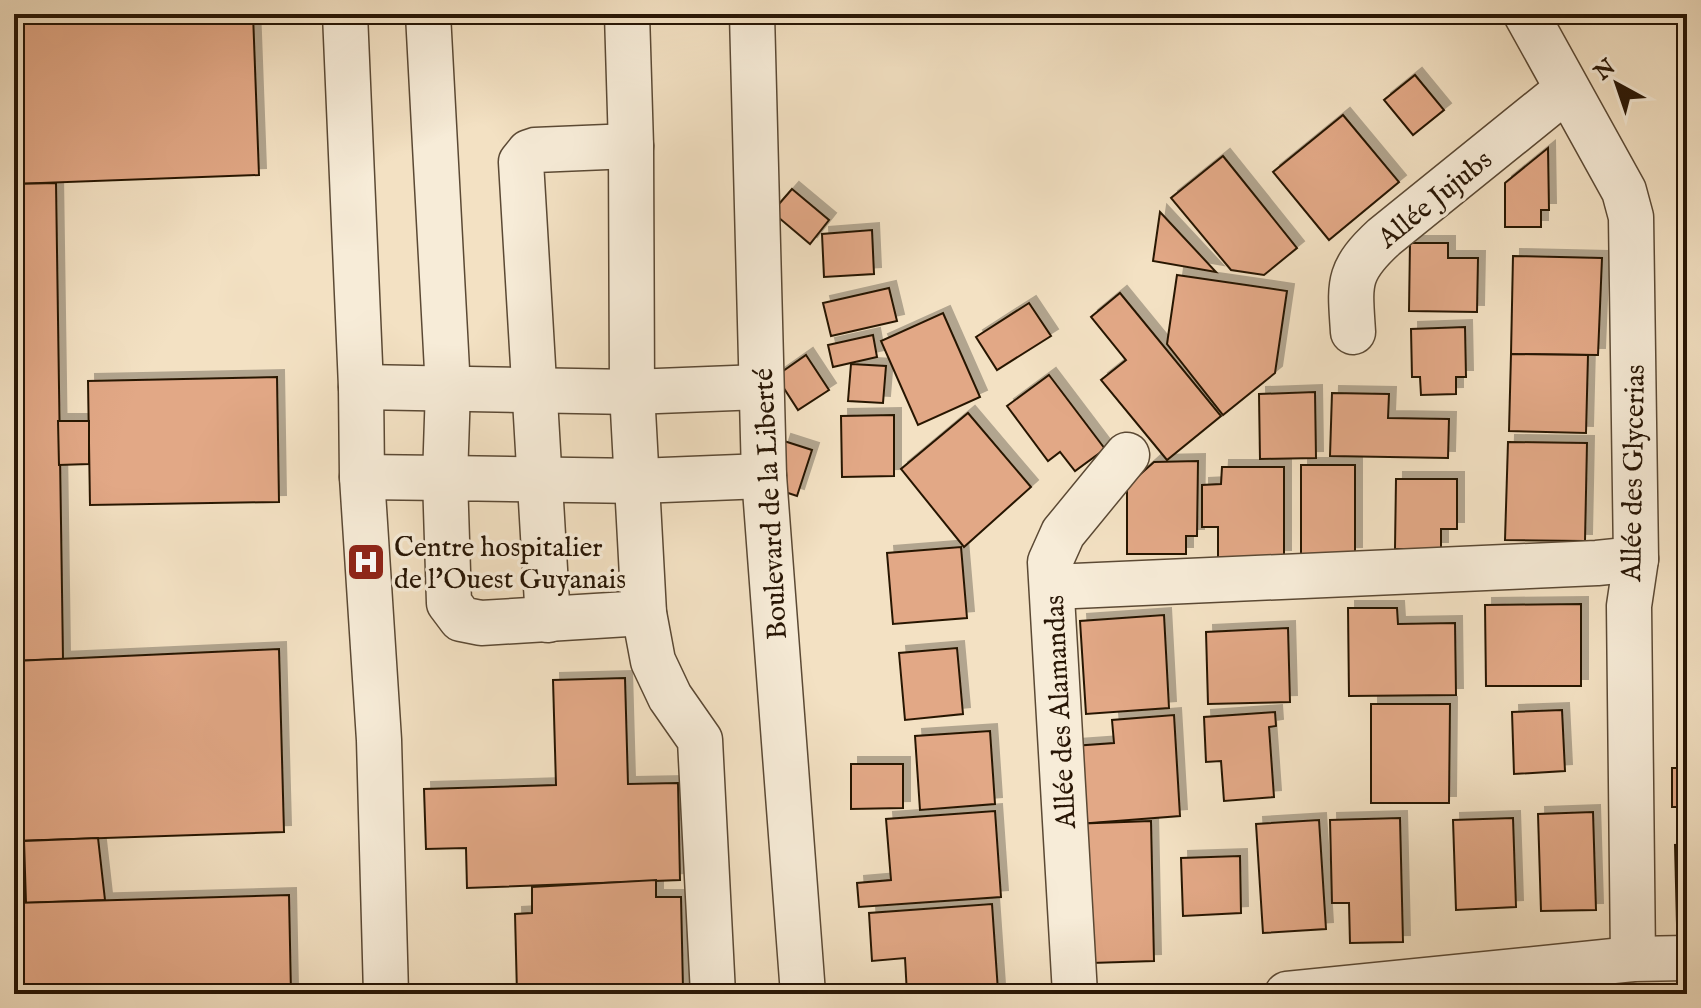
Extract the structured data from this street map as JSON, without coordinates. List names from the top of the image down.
{
  "streets": {
    "street": [
      "Allée Jujubs",
      "Allée des Glycerias",
      "Boulevard de la Liberté",
      "Allée des Alamandas"
    ]
  },
  "crossings": [
    ["Allée Jujubs", "Allée des Glycerias"]
  ],
  "places": {
    "hospital": ["Centre hospitalier de l'Ouest Guyanais"]
  },
  "north": "top left"
}
